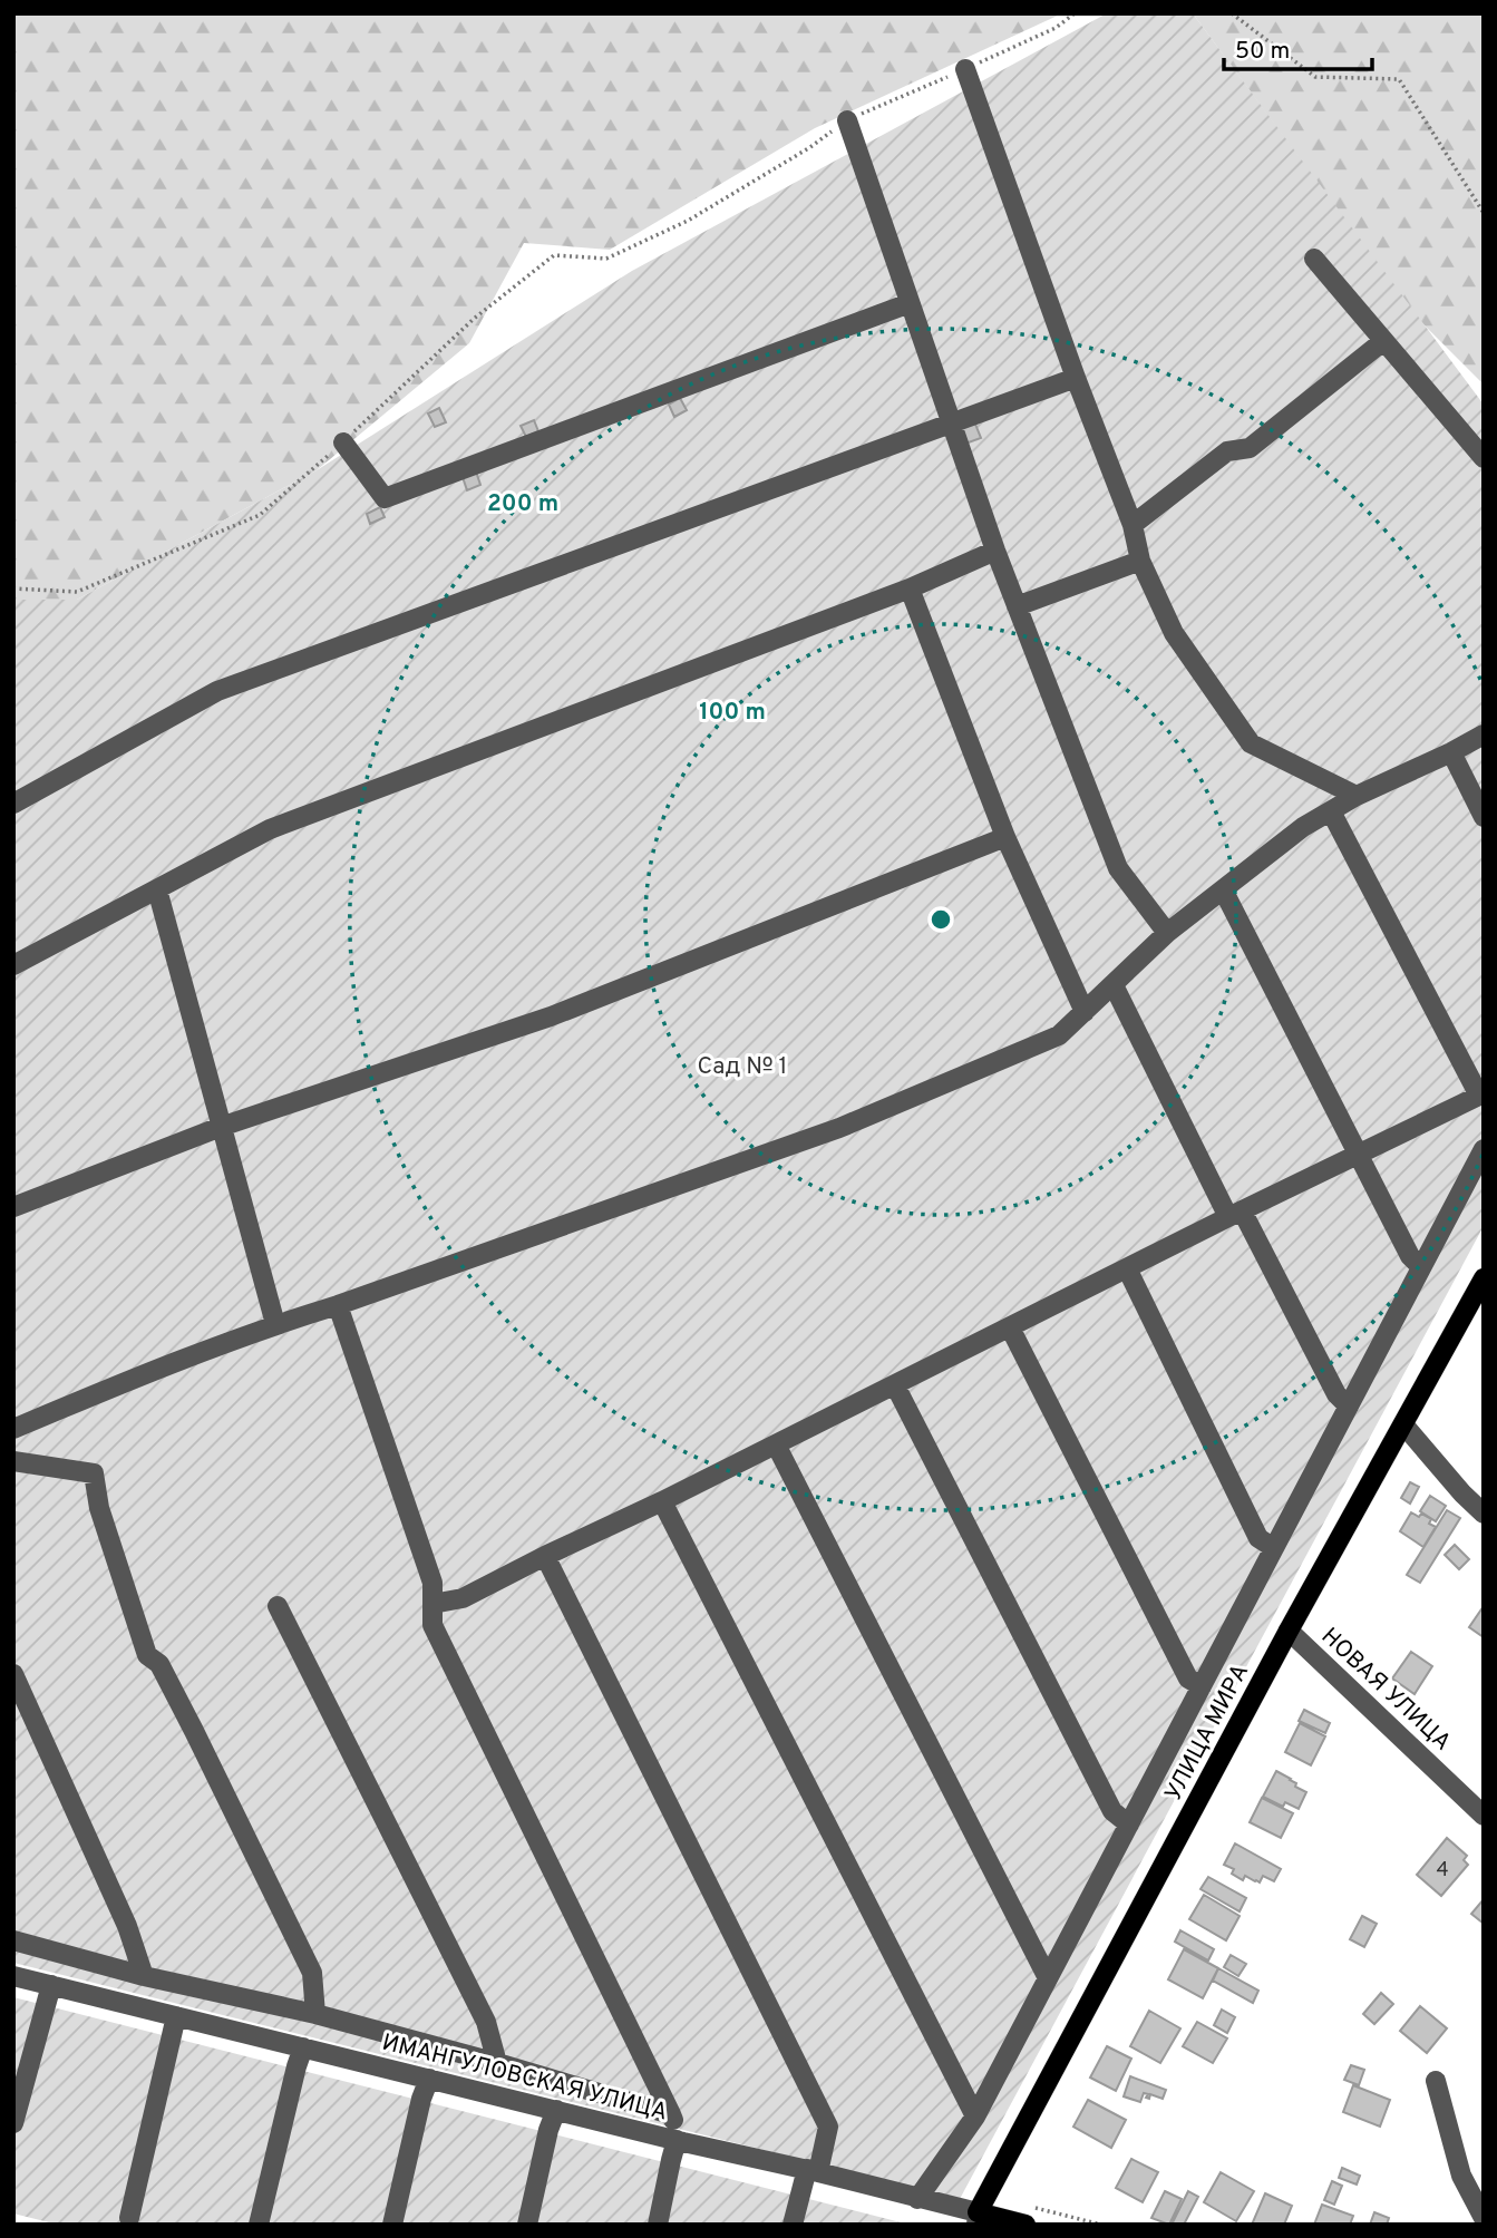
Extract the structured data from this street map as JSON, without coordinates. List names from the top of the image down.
{
  "streets": {
    "main road": ["УЛИЦА МИРА", "ИМАНГУЛОВСКАЯ УЛИЦА"],
    "street": ["НОВАЯ УЛИЦА"]
  },
  "crossings": [
    ["НОВАЯ УЛИЦА", "УЛИЦА МИРА"],
    ["УЛИЦА МИРА", "ИМАНГУЛОВСКАЯ УЛИЦА"]
  ],
  "parks": ["Сад № 1"],
  "house_numbers": ["4"],
  "scale_bar": "50 m",
  "rings": ["200 m", "100 m"]
}
